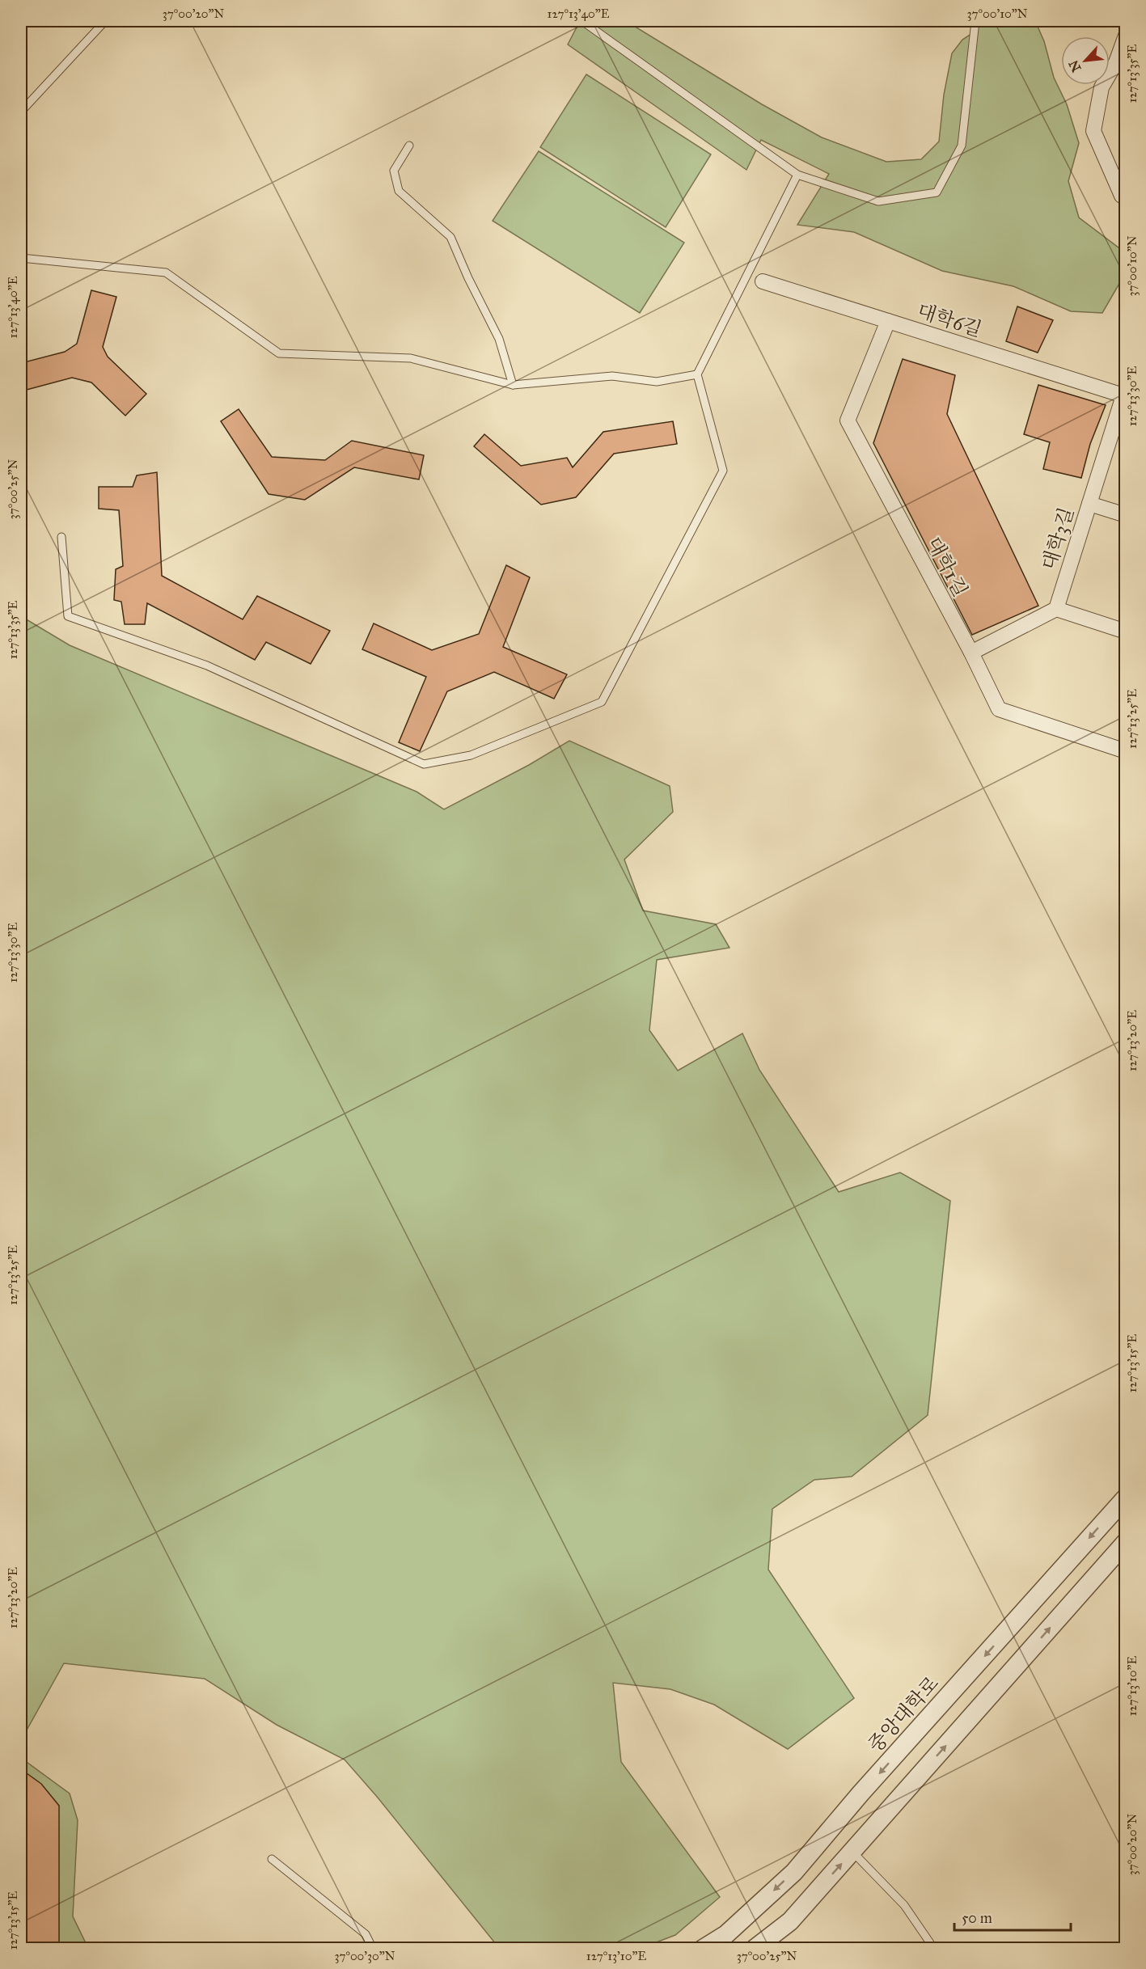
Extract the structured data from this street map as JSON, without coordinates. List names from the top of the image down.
{
  "streets": {
    "street": [
      "대학6길",
      "대학3길",
      "대학1길",
      "중앙대학로"
    ]
  },
  "crossings": [
    ["대학6길", "대학3길"],
    ["대학6길", "대학1길"]
  ],
  "scale_bar": "50 m",
  "north": "bottom left",
  "coordinates": [
    "37°00'20\"N",
    "127°13'40\"E",
    "37°00'10\"N",
    "127°13'35\"E",
    "127°13'30\"E",
    "37°00'25\"N",
    "127°13'25\"E",
    "127°13'20\"E",
    "127°13'15\"E",
    "127°13'10\"E",
    "37°00'30\"N"
  ]
}
